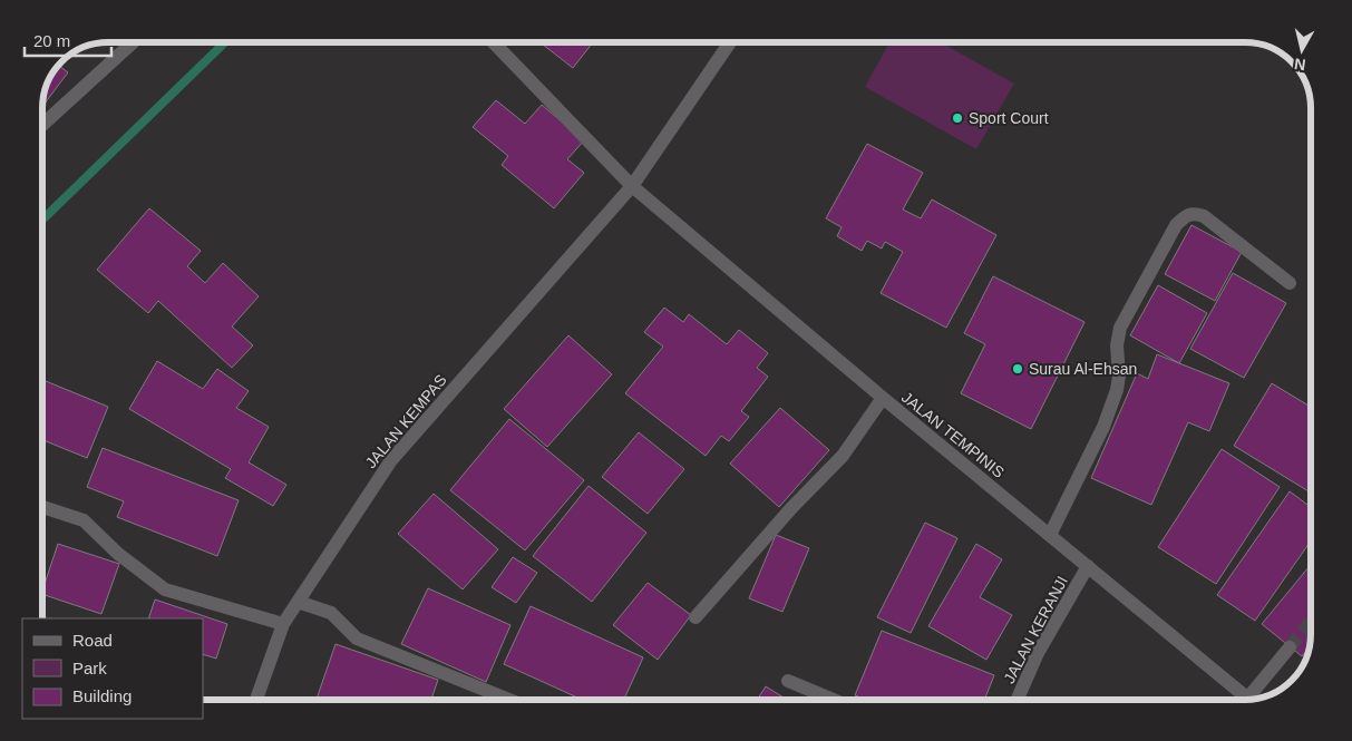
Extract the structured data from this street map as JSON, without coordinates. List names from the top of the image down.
{
  "streets": {
    "street": ["JALAN KEMPAS", "JALAN TEMPINIS", "JALAN KERANJI"]
  },
  "crossings": [
    ["JALAN KEMPAS", "JALAN TEMPINIS"],
    ["JALAN TEMPINIS", "JALAN KERANJI"]
  ],
  "places": ["Sport Court", "Surau Al-Ehsan"],
  "legend": ["Road", "Park", "Building"],
  "scale_bar": "20 m",
  "north": "bottom"
}
